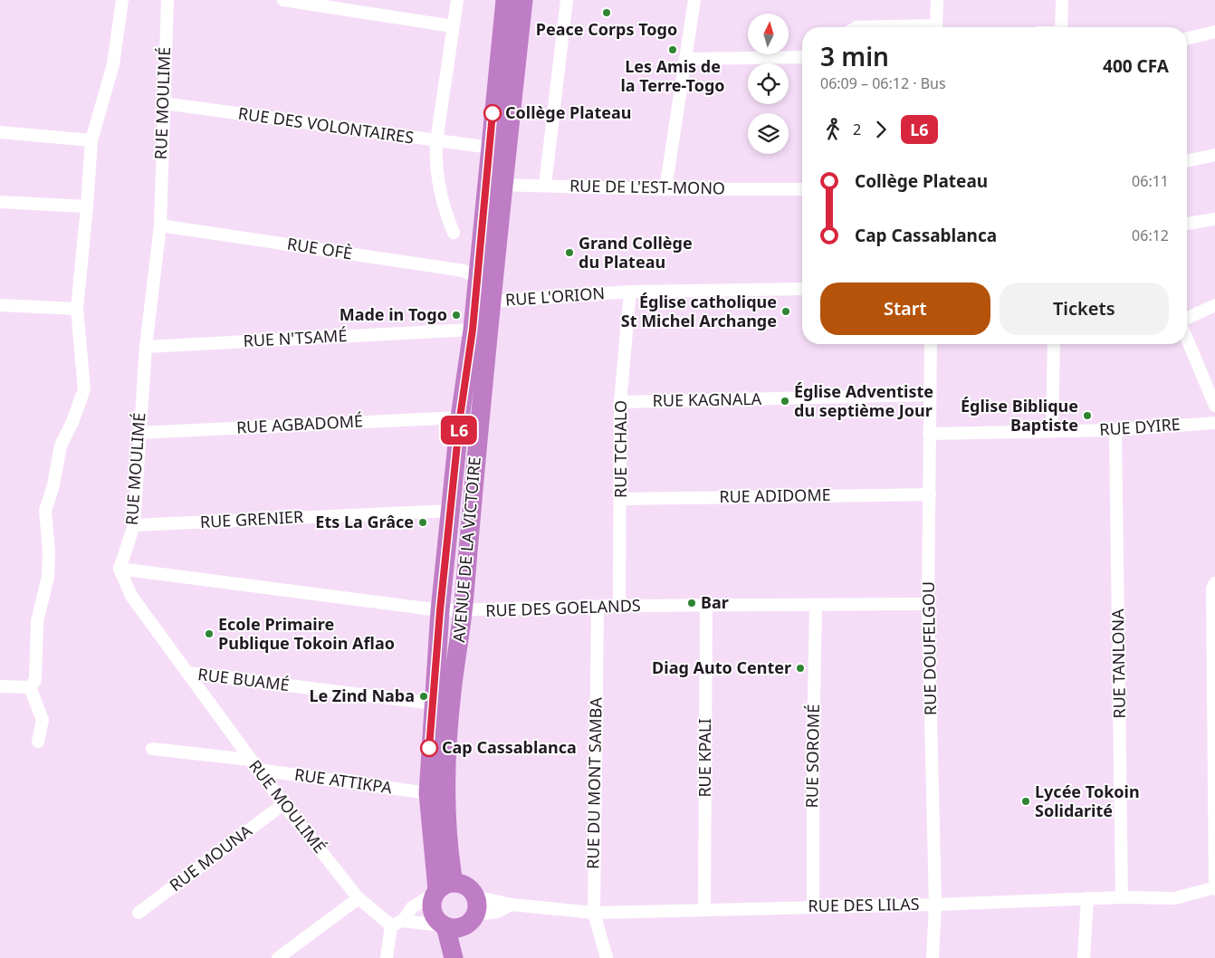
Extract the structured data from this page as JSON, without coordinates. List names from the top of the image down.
{
  "streets": {
    "highway": ["AVENUE DE LA VICTOIRE"],
    "street": [
      "RUE MOULIMÉ",
      "RUE DES VOLONTAIRES",
      "RUE DE L'EST-MONO",
      "RUE OFÈ",
      "RUE L'ORION",
      "RUE N'TSAMÉ",
      "RUE KAGNALA",
      "RUE AGBADOMÉ",
      "RUE DYIRE",
      "RUE TCHALO",
      "RUE ADIDOME",
      "RUE GRENIER",
      "RUE DES GOELANDS",
      "RUE DOUFELGOU",
      "RUE TANLONA",
      "RUE BUAMÉ",
      "RUE SOROMÉ",
      "RUE KPALI",
      "RUE ATTIKPA",
      "RUE DU MONT SAMBA",
      "RUE MOUNA",
      "RUE DES LILAS"
    ]
  },
  "crossings": [
    ["RUE MOULIMÉ", "RUE DES VOLONTAIRES"],
    ["RUE MOULIMÉ", "RUE OFÈ"],
    ["RUE MOULIMÉ", "RUE N'TSAMÉ"],
    ["RUE MOULIMÉ", "RUE AGBADOMÉ"],
    ["RUE MOULIMÉ", "RUE GRENIER"],
    ["RUE MOULIMÉ", "RUE DES GOELANDS"],
    ["RUE MOULIMÉ", "RUE BUAMÉ"],
    ["RUE MOULIMÉ", "RUE ATTIKPA"],
    ["RUE MOULIMÉ", "RUE MOUNA"],
    ["RUE DES VOLONTAIRES", "AVENUE DE LA VICTOIRE"],
    ["RUE DE L'EST-MONO", "AVENUE DE LA VICTOIRE"],
    ["RUE OFÈ", "AVENUE DE LA VICTOIRE"],
    ["RUE L'ORION", "RUE TCHALO"],
    ["RUE L'ORION", "AVENUE DE LA VICTOIRE"],
    ["RUE N'TSAMÉ", "AVENUE DE LA VICTOIRE"],
    ["RUE KAGNALA", "RUE TCHALO"],
    ["RUE KAGNALA", "RUE DOUFELGOU"],
    ["RUE AGBADOMÉ", "AVENUE DE LA VICTOIRE"],
    ["RUE DYIRE", "RUE DOUFELGOU"],
    ["RUE DYIRE", "RUE TANLONA"],
    ["RUE TCHALO", "RUE ADIDOME"],
    ["RUE TCHALO", "RUE DES GOELANDS"],
    ["RUE ADIDOME", "RUE DOUFELGOU"],
    ["RUE GRENIER", "AVENUE DE LA VICTOIRE"],
    ["AVENUE DE LA VICTOIRE", "RUE DES GOELANDS"],
    ["AVENUE DE LA VICTOIRE", "RUE BUAMÉ"],
    ["AVENUE DE LA VICTOIRE", "RUE ATTIKPA"],
    ["AVENUE DE LA VICTOIRE", "RUE DES LILAS"],
    ["RUE DES GOELANDS", "RUE DOUFELGOU"],
    ["RUE DES GOELANDS", "RUE SOROMÉ"],
    ["RUE DES GOELANDS", "RUE KPALI"],
    ["RUE DES GOELANDS", "RUE DU MONT SAMBA"],
    ["RUE DOUFELGOU", "RUE DES LILAS"],
    ["RUE TANLONA", "RUE DES LILAS"],
    ["RUE SOROMÉ", "RUE DES LILAS"],
    ["RUE KPALI", "RUE DES LILAS"],
    ["RUE DU MONT SAMBA", "RUE DES LILAS"]
  ],
  "places": [
    "Peace Corps Togo",
    "Les Amis de la Terre-Togo",
    "Collège Plateau",
    "Grand Collège du Plateau",
    "Église catholique St Michel Archange",
    "Made in Togo",
    "Église Adventiste du septième Jour",
    "Église Biblique Baptiste",
    "Ets La Grâce",
    "Bar",
    "Ecole Primaire Publique Tokoin Aflao",
    "Diag Auto Center",
    "Le Zind Naba",
    "Cap Cassablanca",
    "Lycée Tokoin Solidarité"
  ],
  "lines": ["bus line L6"],
  "north": "top",
  "page": {
    "on_map": "L6",
    "heading": ["3 min", "06:09 – 06:12 · Bus", "400 CFA"],
    "legs": ["2", "L6"],
    "list": [
      {
        "name": "Collège Plateau",
        "value": "06:11"
      },
      {
        "name": "Cap Cassablanca",
        "value": "06:12"
      }
    ],
    "buttons": ["Start", "Tickets"]
  }
}
